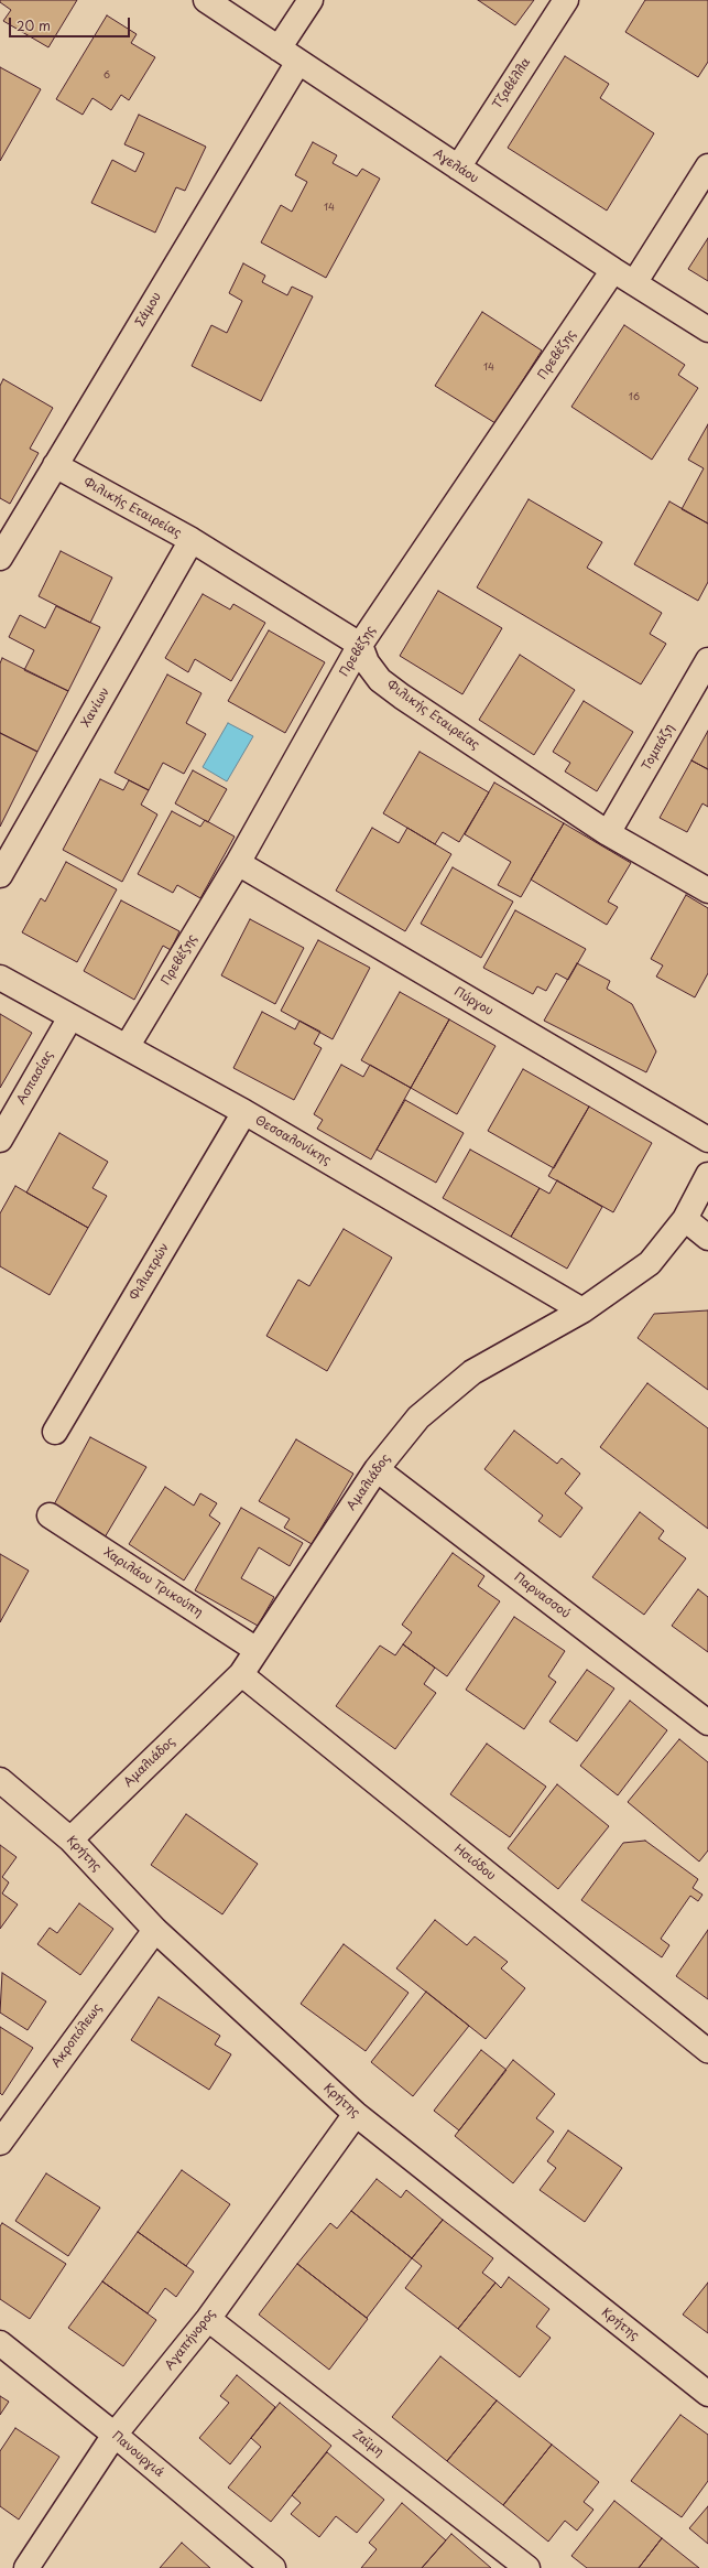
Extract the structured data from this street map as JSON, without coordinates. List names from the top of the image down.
{
  "streets": {
    "street": [
      "Τζαβέλλα",
      "Αγελάου",
      "Σάμου",
      "Πρεβέζης",
      "Φιλικής Εταιρείας",
      "Χανίων",
      "Τομπάζη",
      "Πύργου",
      "Ασπασίας",
      "Θεσσαλονίκης",
      "Φιλιατρών",
      "Αμαλιάδος",
      "Χαριλάου Τρικούπη",
      "Παρνασσού",
      "Κρήτης",
      "Ησιόδου",
      "Ακροπόλεως",
      "Αγαπήνορος",
      "Ζαϊμη",
      "Πανουργιά"
    ]
  },
  "crossings": [
    ["Τζαβέλλα", "Αγελάου"],
    ["Αγελάου", "Σάμου"],
    ["Αγελάου", "Πρεβέζης"],
    ["Σάμου", "Φιλικής Εταιρείας"],
    ["Πρεβέζης", "Φιλικής Εταιρείας"],
    ["Πρεβέζης", "Πύργου"],
    ["Πρεβέζης", "Θεσσαλονίκης"],
    ["Φιλικής Εταιρείας", "Χανίων"],
    ["Φιλικής Εταιρείας", "Τομπάζη"],
    ["Ασπασίας", "Θεσσαλονίκης"],
    ["Θεσσαλονίκης", "Φιλιατρών"],
    ["Θεσσαλονίκης", "Αμαλιάδος"],
    ["Αμαλιάδος", "Χαριλάου Τρικούπη"],
    ["Αμαλιάδος", "Παρνασσού"],
    ["Αμαλιάδος", "Κρήτης"],
    ["Αμαλιάδος", "Ησιόδου"],
    ["Κρήτης", "Ακροπόλεως"],
    ["Κρήτης", "Αγαπήνορος"],
    ["Αγαπήνορος", "Ζαϊμη"],
    ["Αγαπήνορος", "Πανουργιά"]
  ],
  "house_numbers": [
    "6",
    "14",
    "14",
    "16"
  ],
  "scale_bar": "20 m"
}
